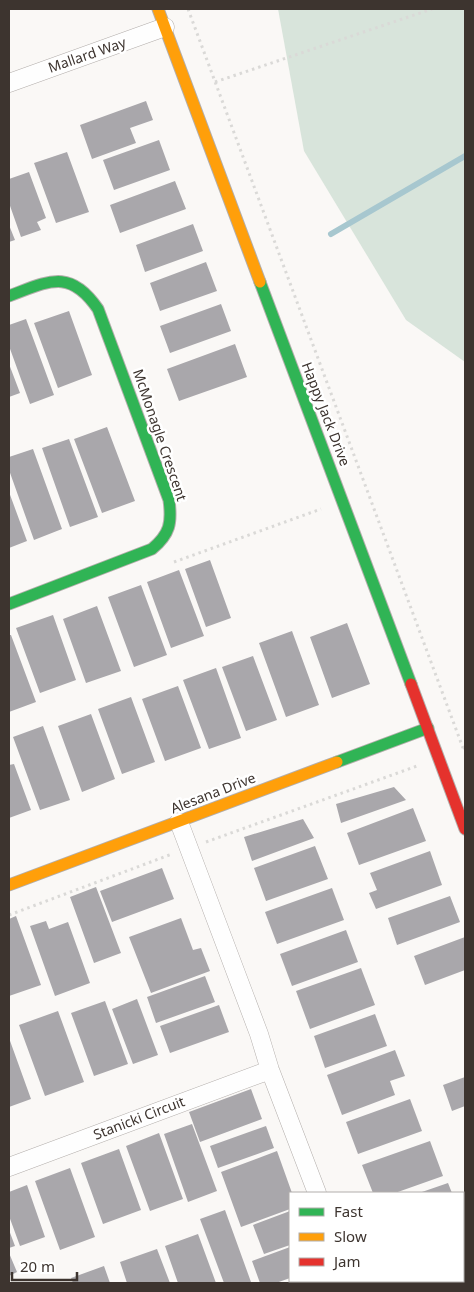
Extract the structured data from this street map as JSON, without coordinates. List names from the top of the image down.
{
  "streets": {
    "street": [
      "Mallard Way",
      "Happy Jack Drive",
      "McMonagle Crescent",
      "Alesana Drive",
      "Stanicki Circuit"
    ]
  },
  "crossings": [
    ["Mallard Way", "Happy Jack Drive"],
    ["Happy Jack Drive", "Alesana Drive"]
  ],
  "legend": ["Fast", "Slow", "Jam"],
  "scale_bar": "20 m"
}
